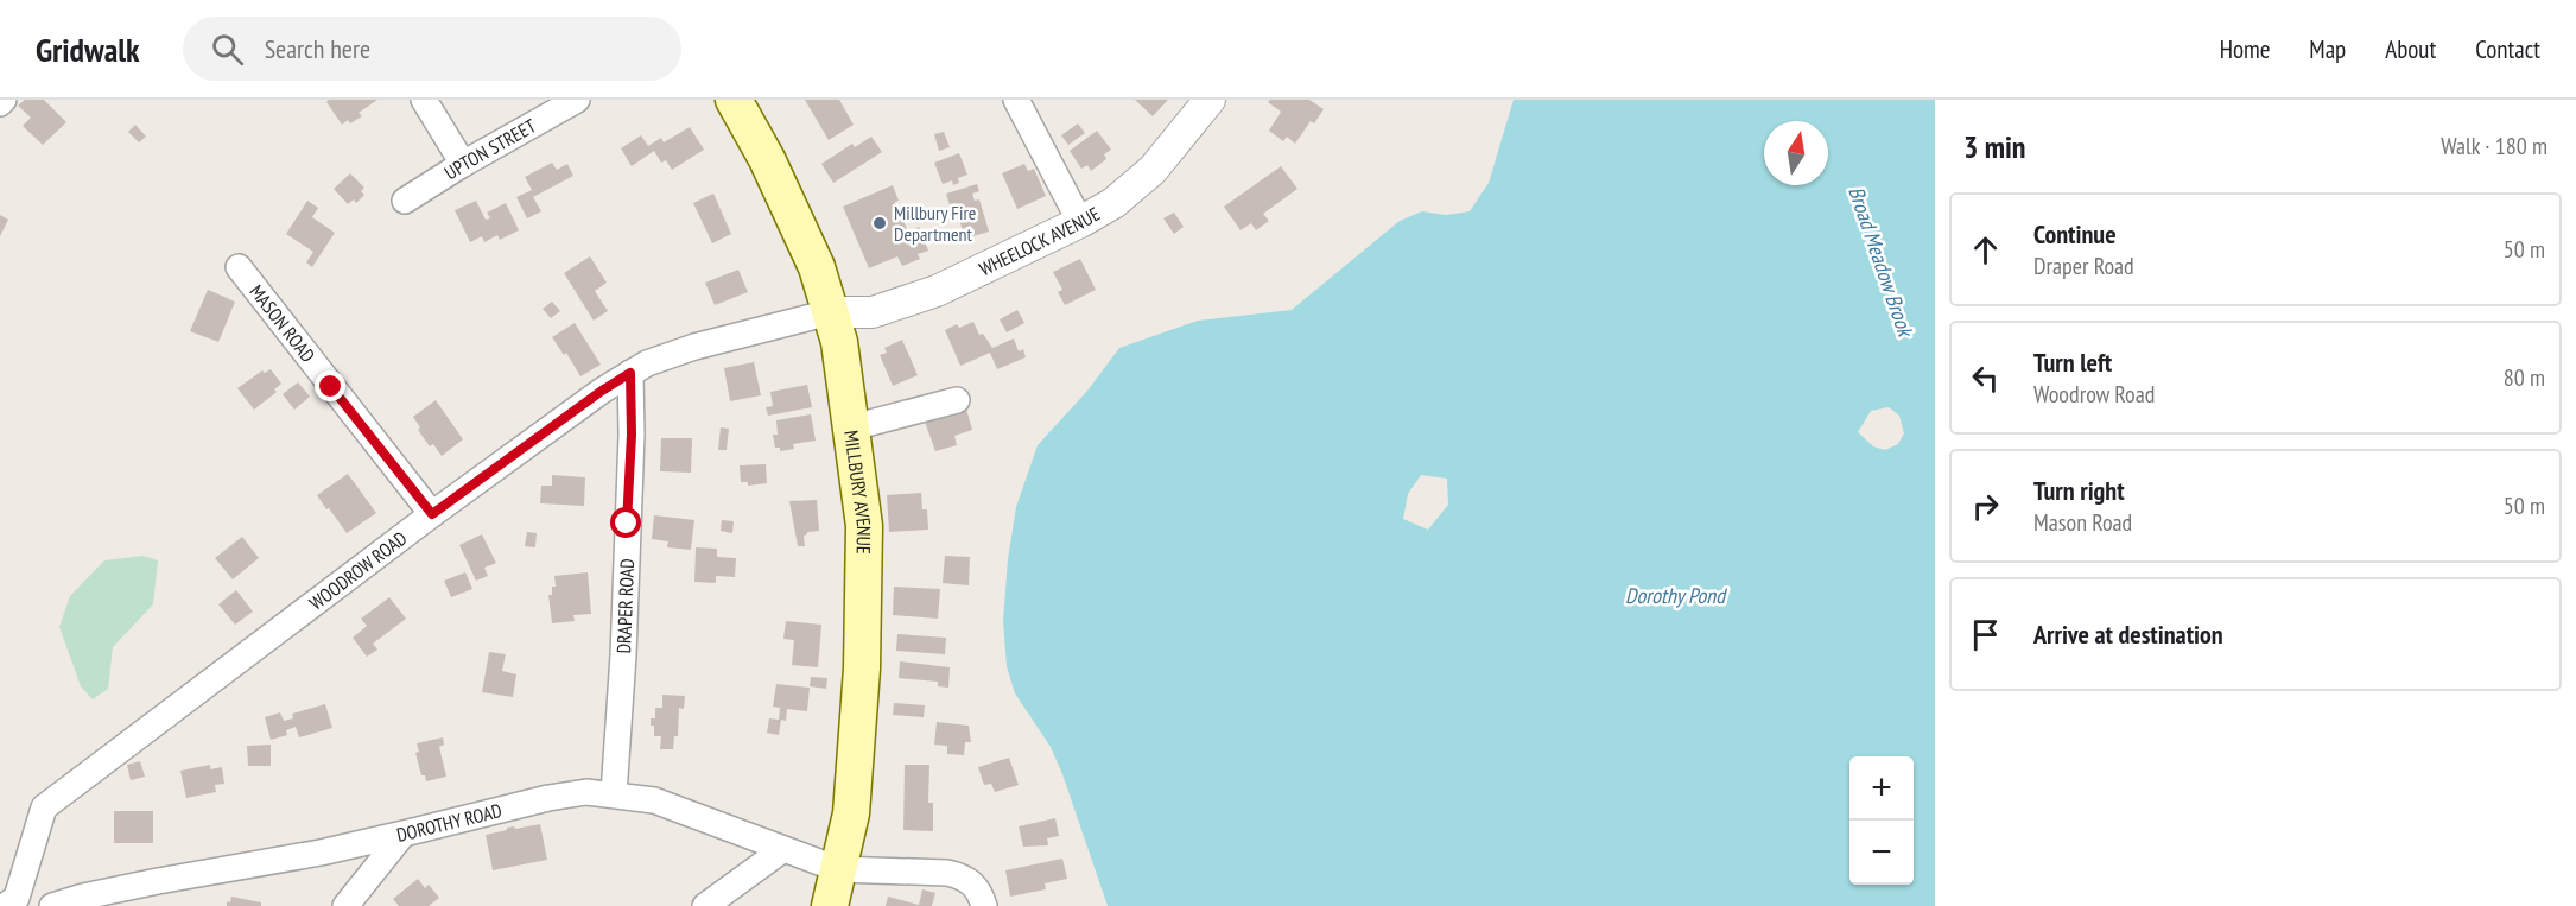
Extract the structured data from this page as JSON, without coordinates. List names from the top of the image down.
{
  "streets": {
    "main road": ["MILLBURY AVENUE"],
    "street": [
      "UPTON STREET",
      "WHEELOCK AVENUE",
      "MASON ROAD",
      "WOODROW ROAD",
      "DRAPER ROAD",
      "DOROTHY ROAD"
    ]
  },
  "crossings": [
    ["WHEELOCK AVENUE", "MILLBURY AVENUE"],
    ["WHEELOCK AVENUE", "WOODROW ROAD"],
    ["MASON ROAD", "WOODROW ROAD"],
    ["MILLBURY AVENUE", "WOODROW ROAD"],
    ["MILLBURY AVENUE", "DOROTHY ROAD"],
    ["WOODROW ROAD", "DRAPER ROAD"],
    ["DRAPER ROAD", "DOROTHY ROAD"]
  ],
  "water": ["Broad Meadow Brook", "Dorothy Pond"],
  "places": ["Millbury Fire Department"],
  "north": "top",
  "page": {
    "header": "Gridwalk",
    "search": "Search here",
    "nav": [
      "Home",
      "Map",
      "About",
      "Contact"
    ],
    "heading": ["3 min", "Walk · 180 m"],
    "list": [
      ["Continue", "Draper Road", "50 m"],
      ["Turn left", "Woodrow Road", "80 m"],
      ["Turn right", "Mason Road", "50 m"],
      "Arrive at destination"
    ],
    "map_buttons": ["+", "−"]
  }
}
